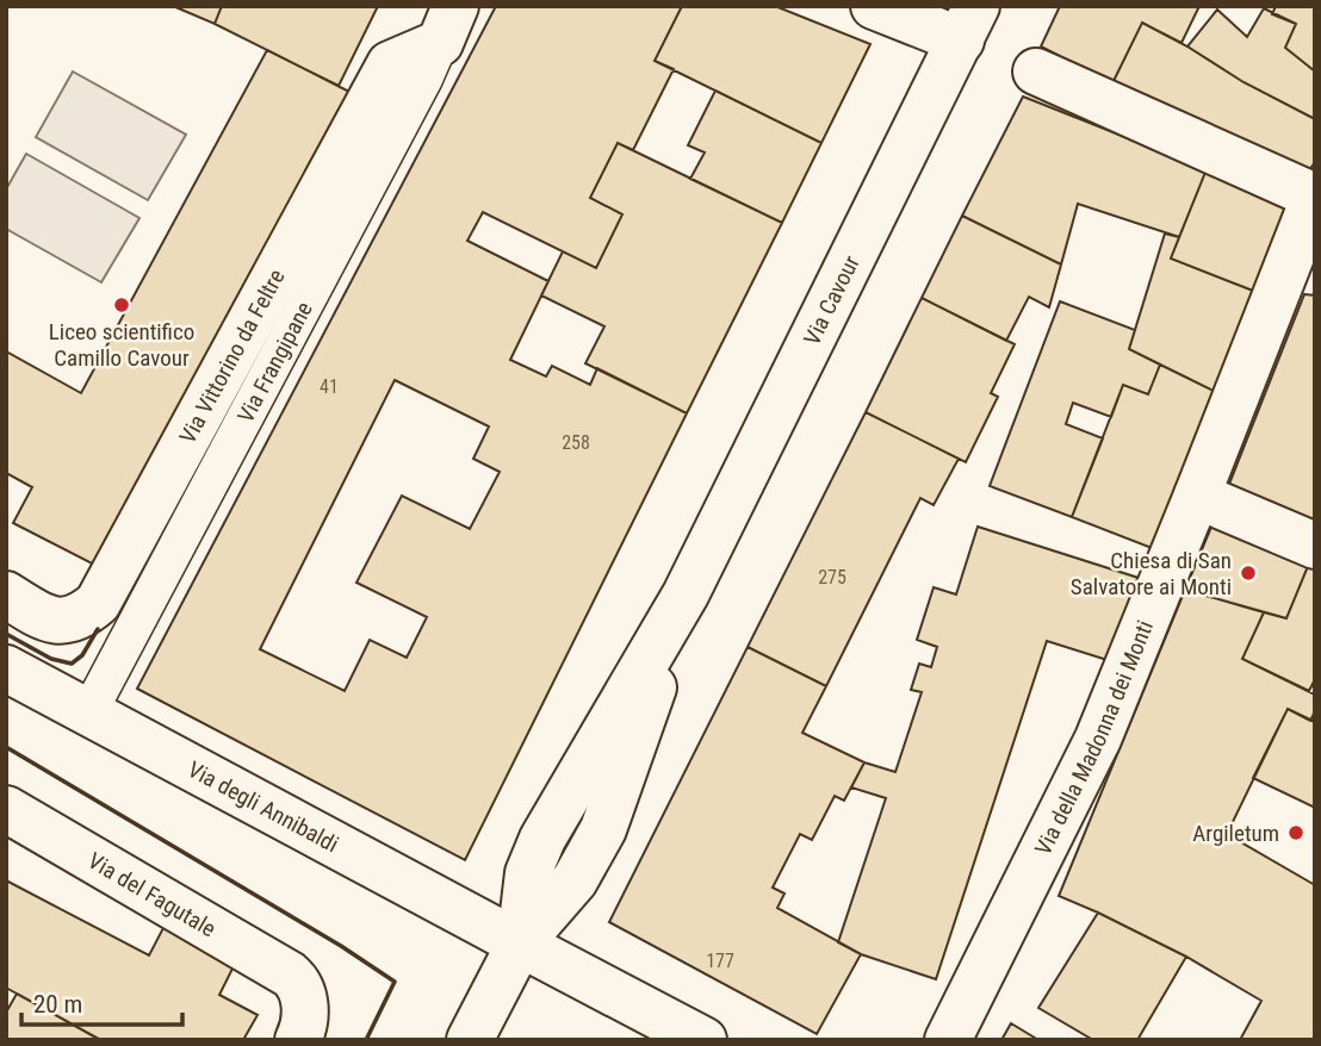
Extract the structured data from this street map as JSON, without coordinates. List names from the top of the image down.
{
  "streets": {
    "street": [
      "Via Cavour",
      "Via Vittorino da Feltre",
      "Via Frangipane",
      "Via della Madonna dei Monti",
      "Via degli Annibaldi",
      "Via del Fagutale"
    ]
  },
  "crossings": [
    ["Via Cavour", "Via degli Annibaldi"],
    ["Via Vittorino da Feltre", "Via Frangipane"],
    ["Via Frangipane", "Via degli Annibaldi"]
  ],
  "places": ["Liceo scientifico Camillo Cavour", "Chiesa di San Salvatore ai Monti", "Argiletum"],
  "house_numbers": [
    "41",
    "258",
    "275",
    "177"
  ],
  "scale_bar": "20 m"
}
